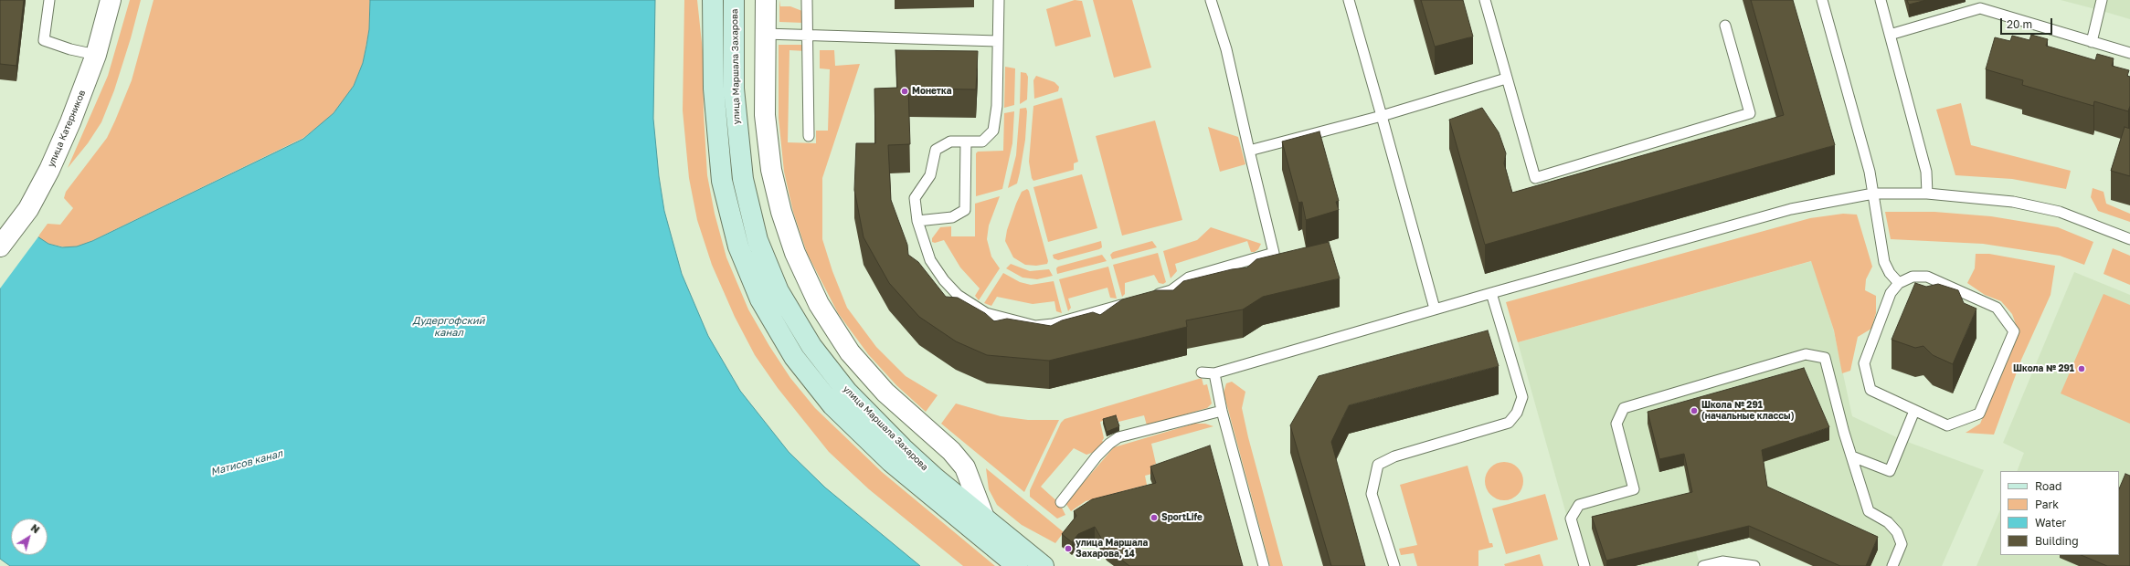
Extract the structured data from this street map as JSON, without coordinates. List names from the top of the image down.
{
  "streets": {
    "street": ["улица Маршала Захарова", "улица Катерников"]
  },
  "water": ["Дудергофский канал", "Матисов канал"],
  "places": [
    "Монетка",
    "Школа № 291",
    "Школа № 291 (начальные классы)",
    "SportLife",
    "улица Маршала Захарова, 14"
  ],
  "legend": [
    "Road",
    "Park",
    "Water",
    "Building"
  ],
  "scale_bar": "20 m",
  "north": "top right"
}
